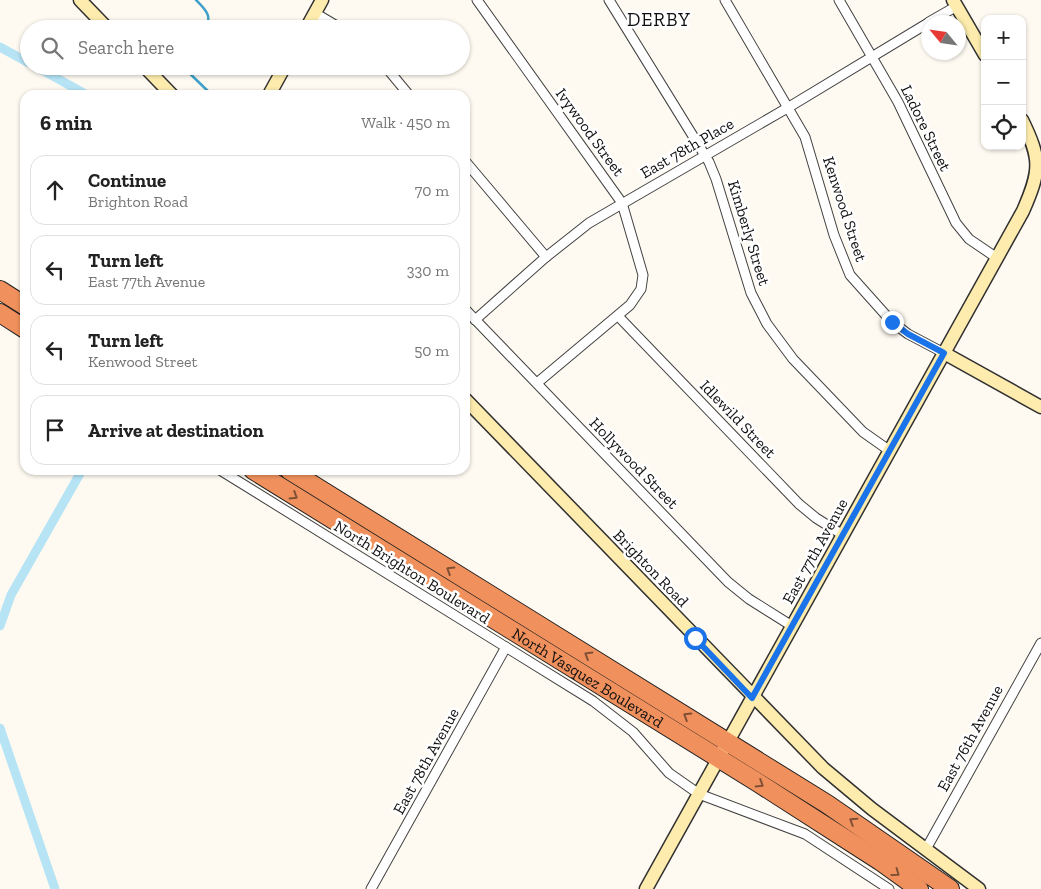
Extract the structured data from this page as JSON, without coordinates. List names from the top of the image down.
{
  "streets": {
    "highway": ["North Vasquez Boulevard"],
    "street": [
      "Ladore Street",
      "Ivywood Street",
      "East 78th Place",
      "Kenwood Street",
      "Kimberly Street",
      "Idlewild Street",
      "Hollywood Street",
      "East 77th Avenue",
      "Brighton Road",
      "North Brighton Boulevard",
      "East 76th Avenue",
      "East 78th Avenue"
    ]
  },
  "crossings": [
    ["Ladore Street", "East 78th Place"],
    ["Ladore Street", "East 77th Avenue"],
    ["Ivywood Street", "East 78th Place"],
    ["Ivywood Street", "Idlewild Street"],
    ["Ivywood Street", "Hollywood Street"],
    ["East 78th Place", "Kenwood Street"],
    ["East 78th Place", "Kimberly Street"],
    ["East 78th Place", "Hollywood Street"],
    ["Kenwood Street", "East 77th Avenue"],
    ["Kimberly Street", "East 77th Avenue"],
    ["Idlewild Street", "East 77th Avenue"],
    ["Hollywood Street", "East 77th Avenue"],
    ["East 77th Avenue", "Brighton Road"],
    ["East 77th Avenue", "North Brighton Boulevard"],
    ["East 77th Avenue", "North Vasquez Boulevard"],
    ["Brighton Road", "East 76th Avenue"],
    ["North Brighton Boulevard", "East 78th Avenue"]
  ],
  "districts": ["DERBY"],
  "north": "top left",
  "page": {
    "map_buttons": ["+", "−"],
    "search": "Search here",
    "heading": ["6 min", "Walk · 450 m"],
    "list": [
      ["Continue", "Brighton Road", "70 m"],
      ["Turn left", "East 77th Avenue", "330 m"],
      ["Turn left", "Kenwood Street", "50 m"],
      "Arrive at destination"
    ]
  }
}
